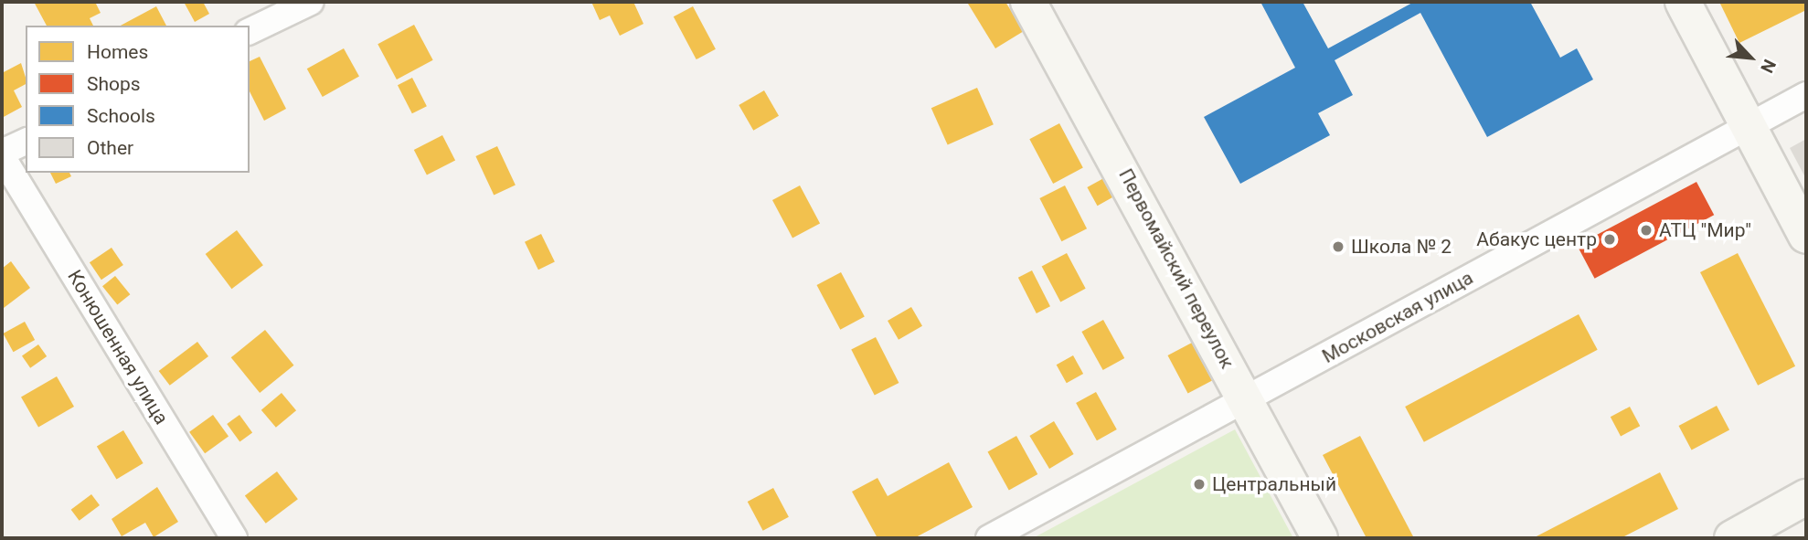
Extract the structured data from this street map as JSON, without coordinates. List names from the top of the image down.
{
  "streets": {
    "street": ["Первомайский переулок", "Московская улица", "Конюшенная улица"]
  },
  "crossings": [
    ["Первомайский переулок", "Московская улица"]
  ],
  "places": [
    "АТЦ \"Мир\"",
    "Абакус центр",
    "Школа № 2",
    "Центральный"
  ],
  "legend": [
    "Homes",
    "Shops",
    "Schools",
    "Other"
  ],
  "north": "bottom right"
}
